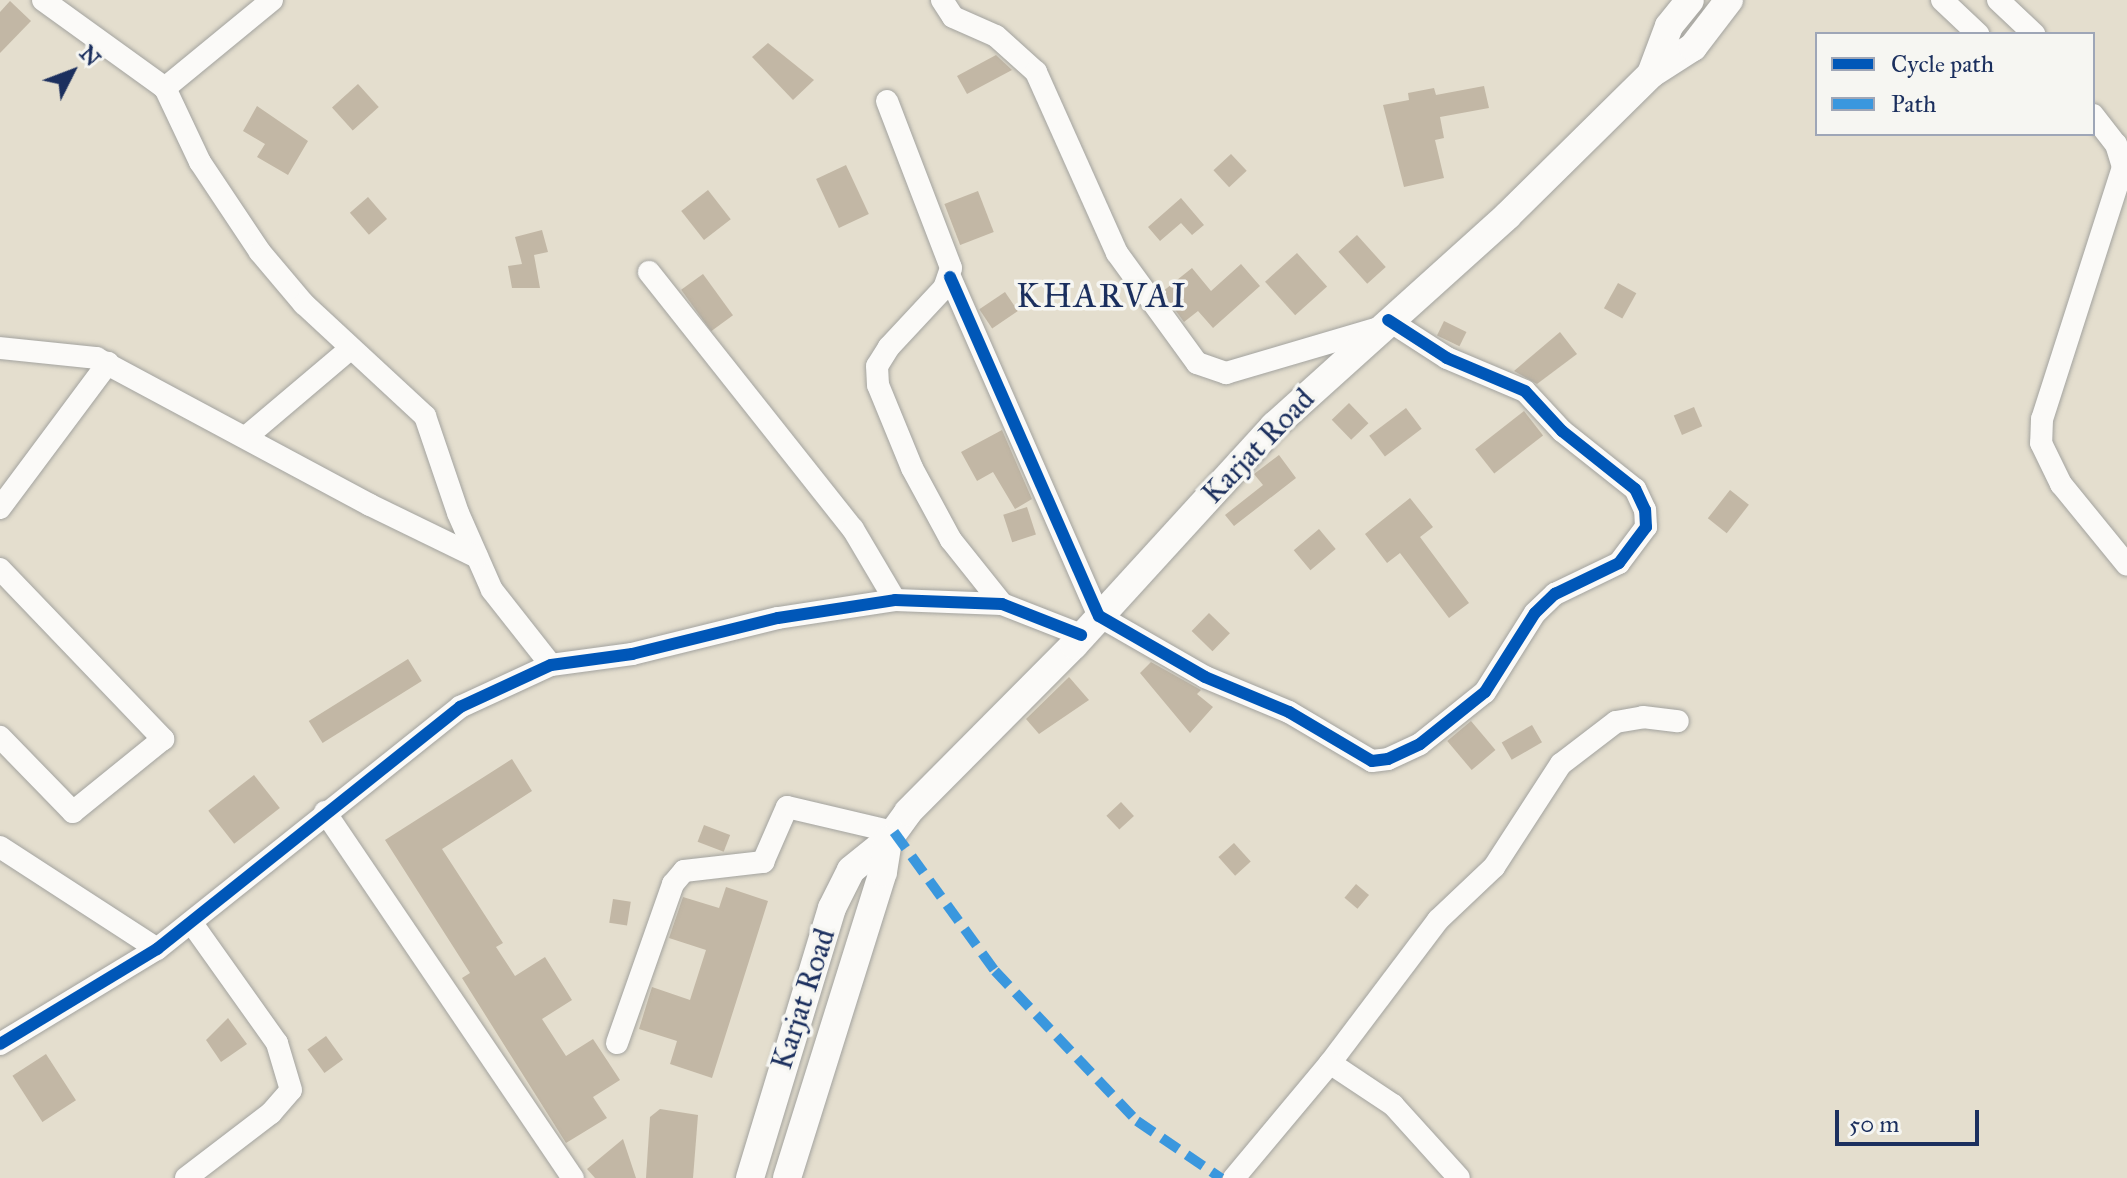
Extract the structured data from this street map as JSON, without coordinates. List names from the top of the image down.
{
  "streets": {
    "main road": ["Karjat Road"]
  },
  "districts": ["KHARVAI"],
  "legend": ["Cycle path", "Path"],
  "scale_bar": "50 m",
  "north": "top right"
}
